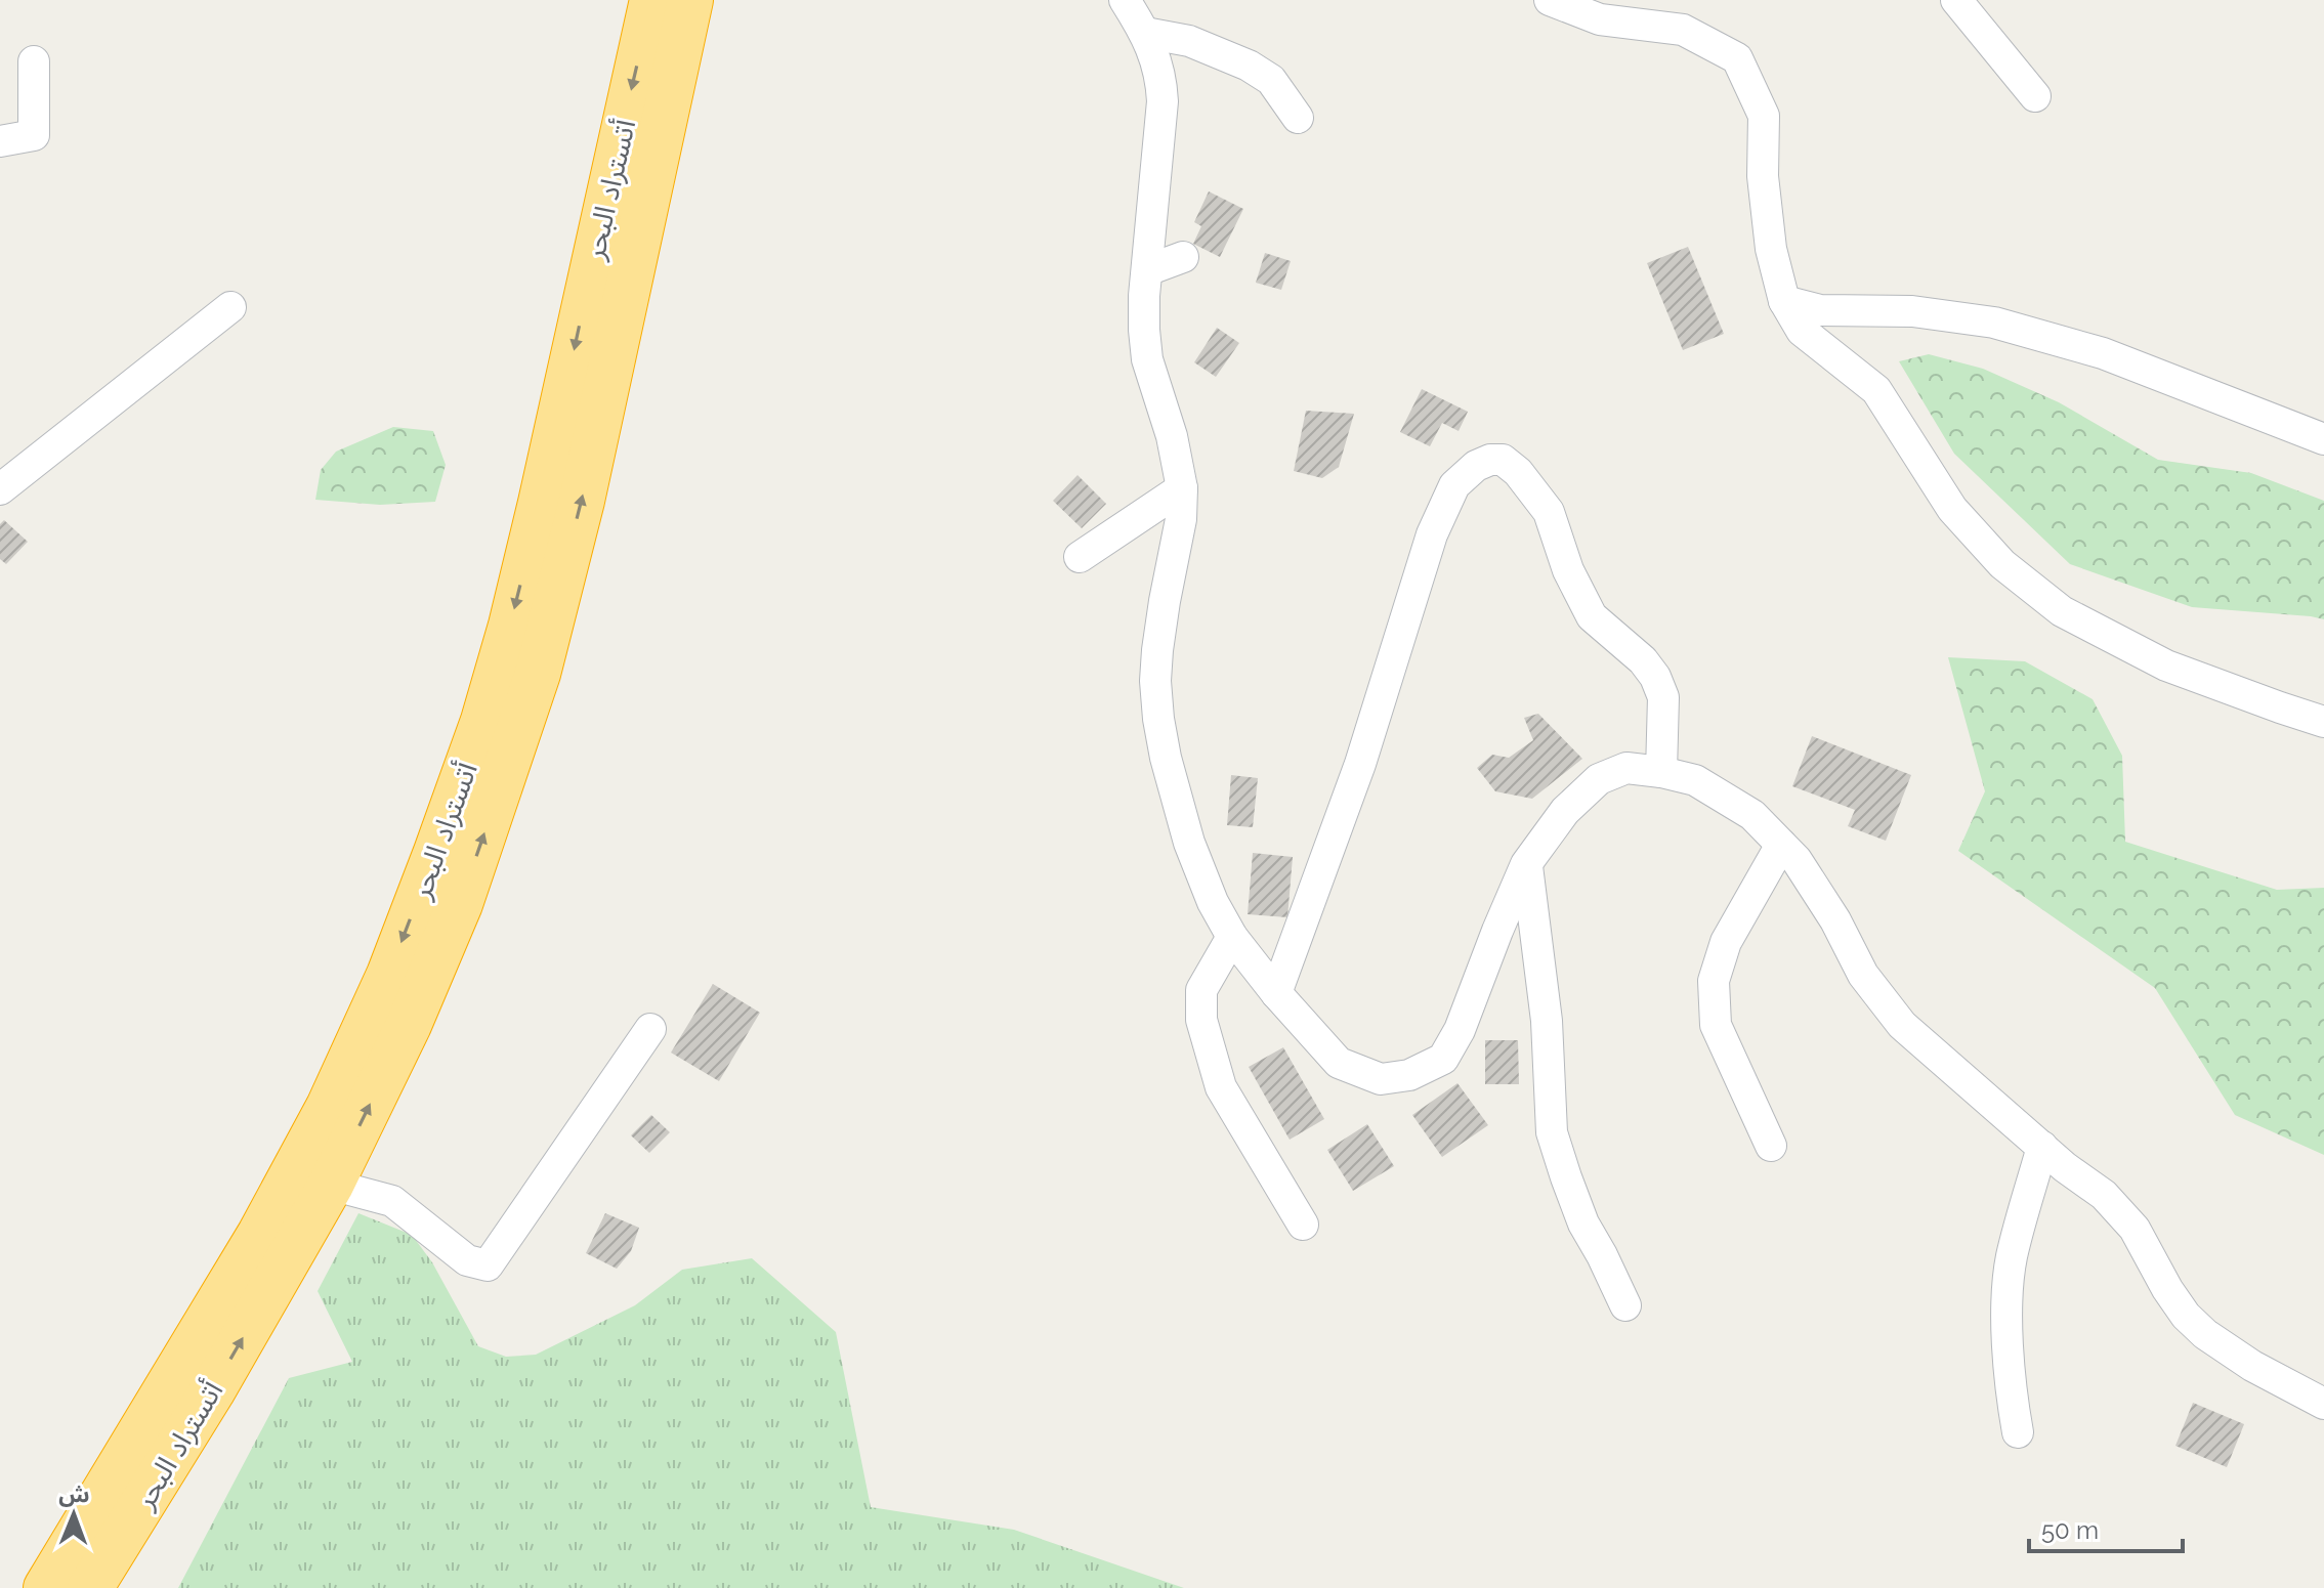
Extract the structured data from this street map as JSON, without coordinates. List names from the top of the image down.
{
  "streets": {
    "highway": ["أتستراد البحر"]
  },
  "scale_bar": "50 m",
  "north": "top"
}
